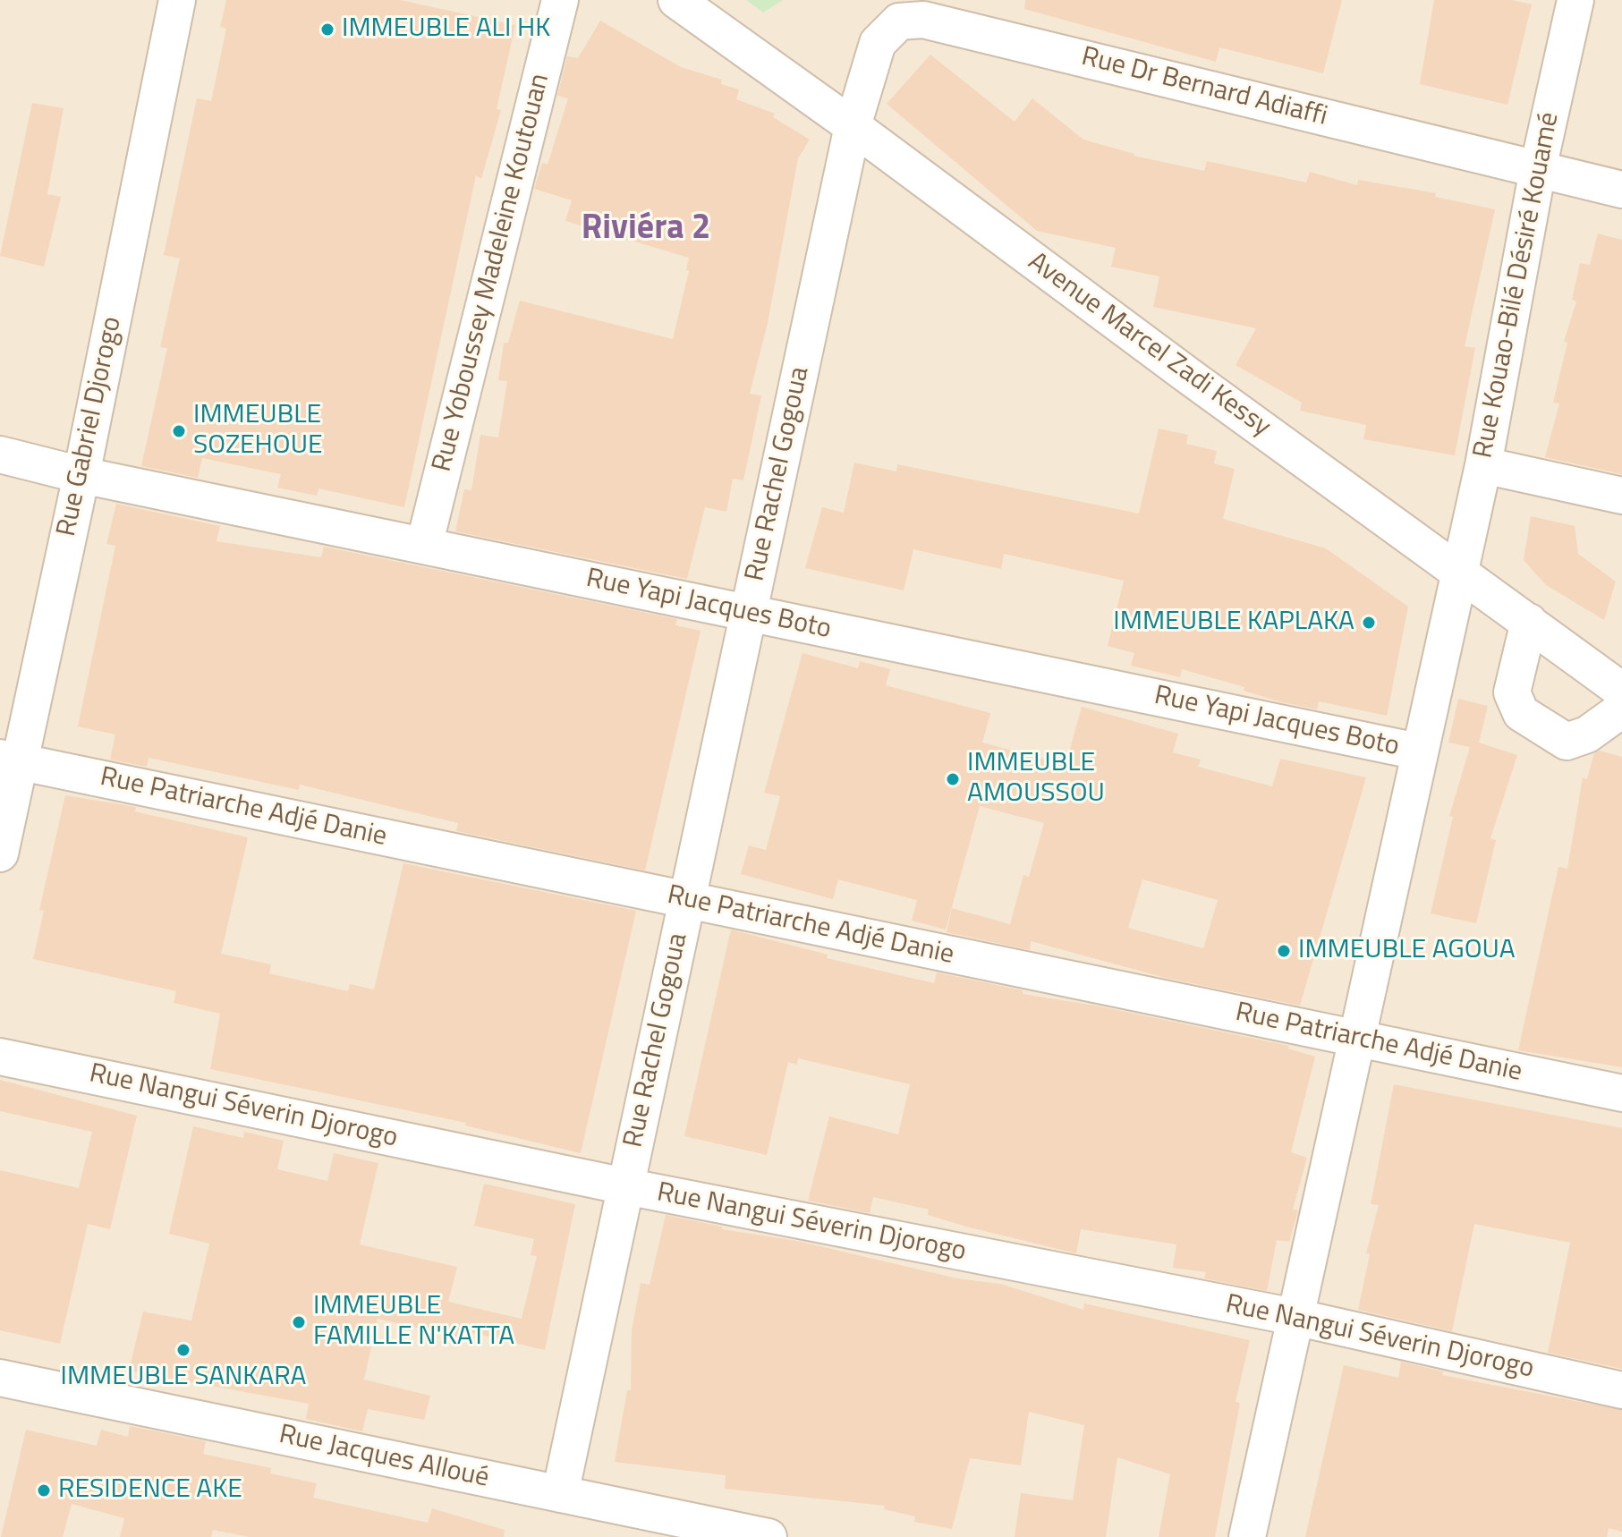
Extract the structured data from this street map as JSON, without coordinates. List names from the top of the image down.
{
  "streets": {
    "street": [
      "Rue Dr Bernard Adiaffi",
      "Rue Yoboussey Madeleine Koutouan",
      "Rue Kouao-Bilé Désiré Kouamé",
      "Avenue Marcel Zadi Kessy",
      "Rue Gabriel Djorogo",
      "Rue Rachel Gogoua",
      "Rue Yapi Jacques Boto",
      "Rue Patriarche Adjé Danie",
      "Rue Nangui Séverin Djorogo",
      "Rue Jacques Alloué"
    ]
  },
  "crossings": [
    ["Rue Dr Bernard Adiaffi", "Rue Kouao-Bilé Désiré Kouamé"],
    ["Rue Dr Bernard Adiaffi", "Avenue Marcel Zadi Kessy"],
    ["Rue Dr Bernard Adiaffi", "Rue Rachel Gogoua"],
    ["Rue Yoboussey Madeleine Koutouan", "Rue Yapi Jacques Boto"],
    ["Rue Kouao-Bilé Désiré Kouamé", "Avenue Marcel Zadi Kessy"],
    ["Rue Kouao-Bilé Désiré Kouamé", "Rue Yapi Jacques Boto"],
    ["Rue Kouao-Bilé Désiré Kouamé", "Rue Patriarche Adjé Danie"],
    ["Rue Kouao-Bilé Désiré Kouamé", "Rue Nangui Séverin Djorogo"],
    ["Avenue Marcel Zadi Kessy", "Rue Rachel Gogoua"],
    ["Rue Gabriel Djorogo", "Rue Yapi Jacques Boto"],
    ["Rue Gabriel Djorogo", "Rue Patriarche Adjé Danie"],
    ["Rue Rachel Gogoua", "Rue Yapi Jacques Boto"],
    ["Rue Rachel Gogoua", "Rue Patriarche Adjé Danie"],
    ["Rue Rachel Gogoua", "Rue Nangui Séverin Djorogo"],
    ["Rue Rachel Gogoua", "Rue Jacques Alloué"]
  ],
  "districts": ["Riviéra 2"],
  "places": [
    "IMMEUBLE ALI HK",
    "IMMEUBLE SOZEHOUE",
    "IMMEUBLE KAPLAKA",
    "IMMEUBLE AMOUSSOU",
    "IMMEUBLE AGOUA",
    "IMMEUBLE FAMILLE N'KATTA",
    "IMMEUBLE SANKARA",
    "RESIDENCE AKE"
  ]
}
